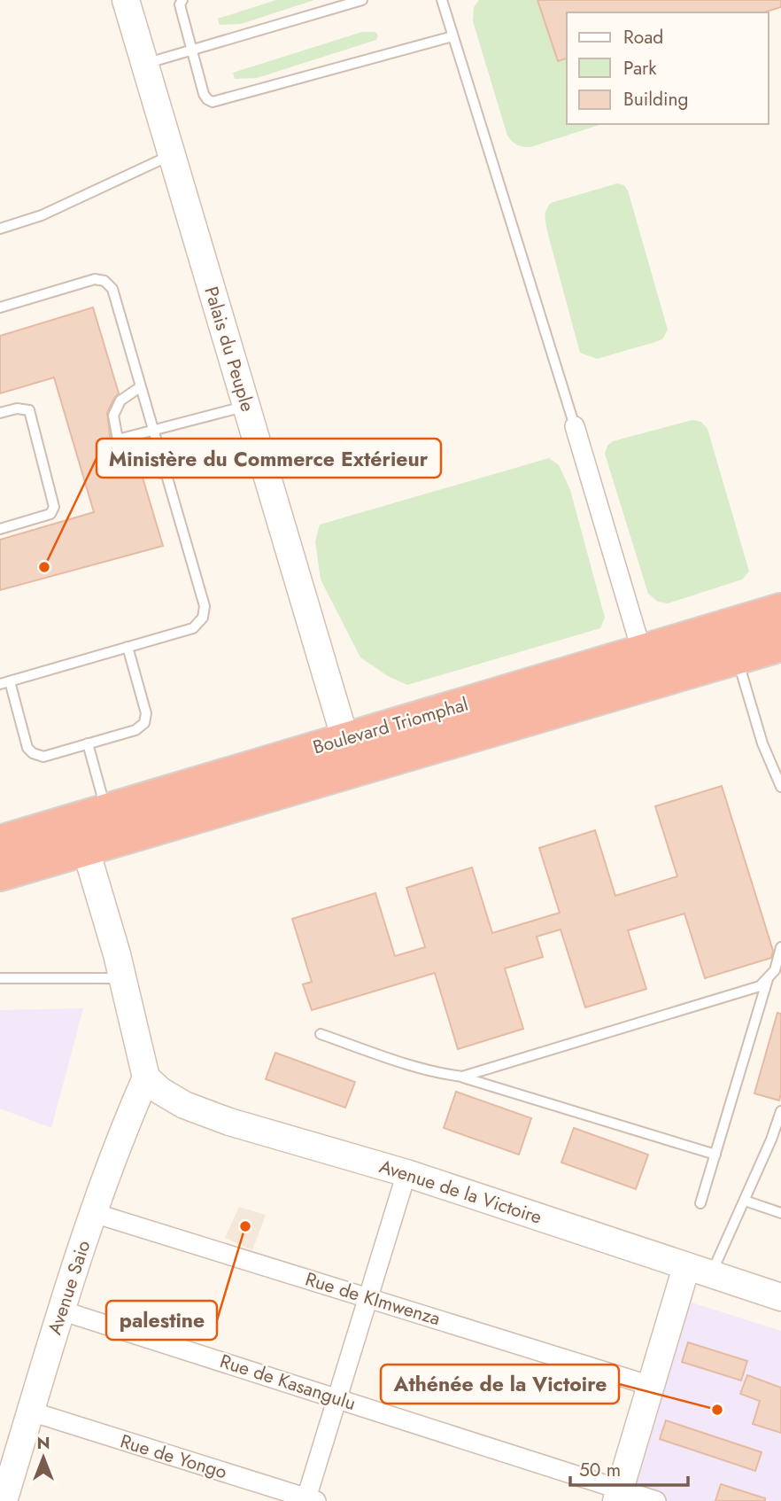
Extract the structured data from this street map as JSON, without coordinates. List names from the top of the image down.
{
  "streets": {
    "highway": ["Boulevard Triomphal"],
    "street": [
      "Palais du Peuple",
      "Avenue de la Victoire",
      "Avenue Saio",
      "Rue de KImwenza",
      "Rue de Kasangulu",
      "Rue de Yongo"
    ]
  },
  "crossings": [
    ["Palais du Peuple", "Boulevard Triomphal"],
    ["Avenue de la Victoire", "Avenue Saio"],
    ["Avenue Saio", "Rue de KImwenza"],
    ["Avenue Saio", "Rue de Kasangulu"],
    ["Avenue Saio", "Rue de Yongo"]
  ],
  "places": ["Ministère du Commerce Extérieur", "palestine", "Athénée de la Victoire"],
  "legend": ["Road", "Park", "Building"],
  "scale_bar": "50 m",
  "north": "top"
}
